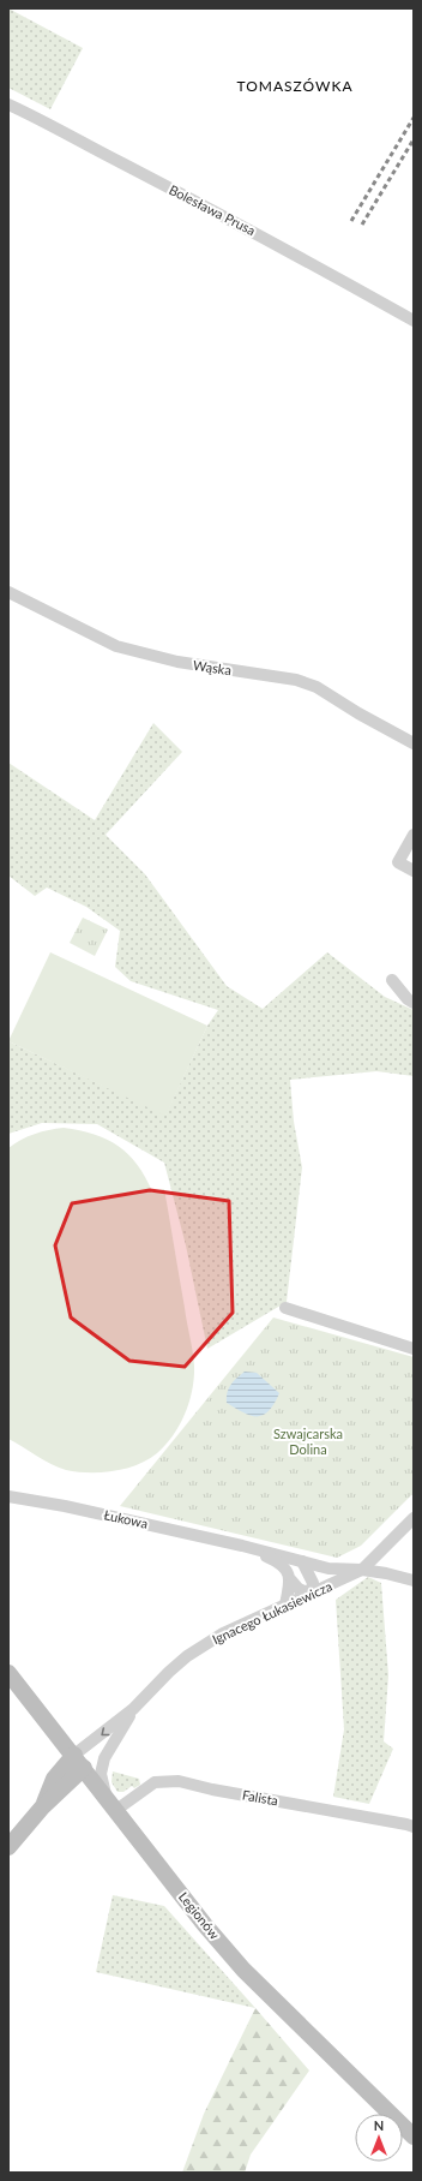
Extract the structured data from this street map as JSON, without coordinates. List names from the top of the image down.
{
  "streets": {
    "street": [
      "Bolesława Prusa",
      "Wąska",
      "Łukowa",
      "Ignacego Łukasiewicza",
      "Falista",
      "Legionów"
    ]
  },
  "crossings": [
    ["Łukowa", "Ignacego Łukasiewicza"],
    ["Ignacego Łukasiewicza", "Legionów"],
    ["Falista", "Legionów"]
  ],
  "districts": ["TOMASZÓWKA"],
  "parks": ["Szwajcarska Dolina"],
  "north": "top"
}
